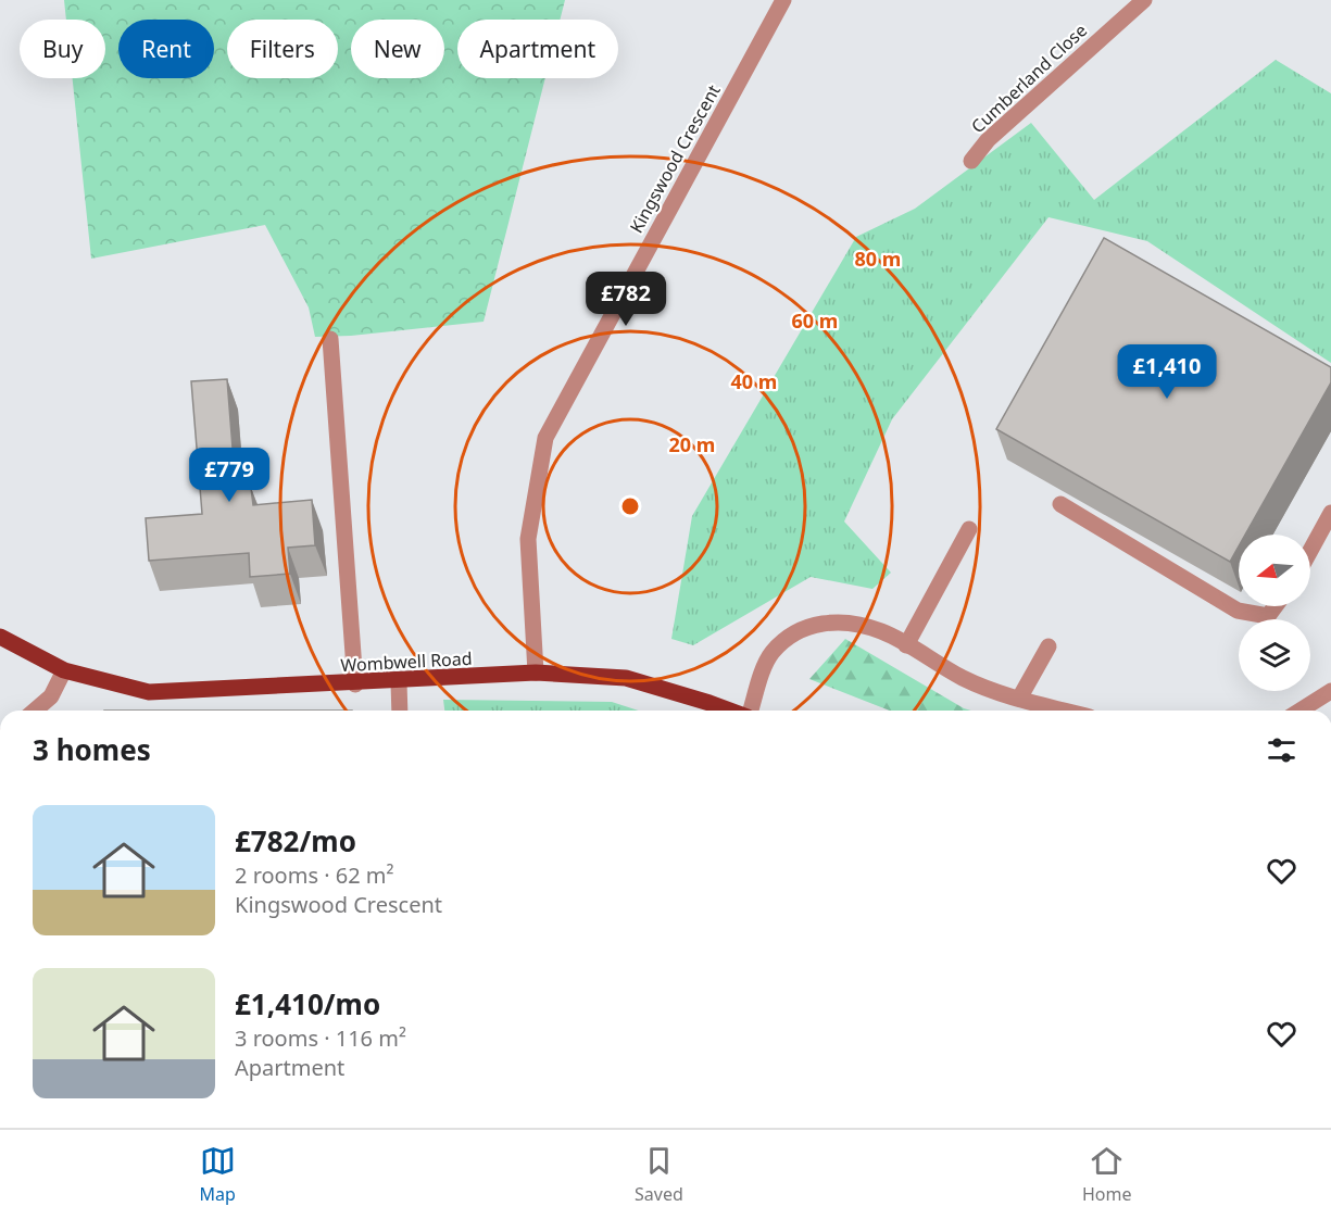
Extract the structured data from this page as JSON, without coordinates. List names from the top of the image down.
{
  "streets": {
    "main road": ["Wombwell Road"],
    "street": ["Cumberland Close", "Kingswood Crescent"]
  },
  "crossings": [
    ["Kingswood Crescent", "Wombwell Road"]
  ],
  "north": "left",
  "page": {
    "chip": [
      "Buy",
      "Rent",
      "Filters",
      "New",
      "Apartment"
    ],
    "price": ["£782", "£1,410", "£779"],
    "heading": "3 homes",
    "list": [
      {
        "name": "£782/mo",
        "note": "2 rooms · 62 m² · Kingswood Crescent"
      },
      {
        "name": "£1,410/mo",
        "note": "3 rooms · 116 m² · Apartment"
      }
    ],
    "tabs": ["Map", "Saved", "Home"]
  },
  "rings": [
    "80 m",
    "60 m",
    "40 m",
    "20 m"
  ]
}
